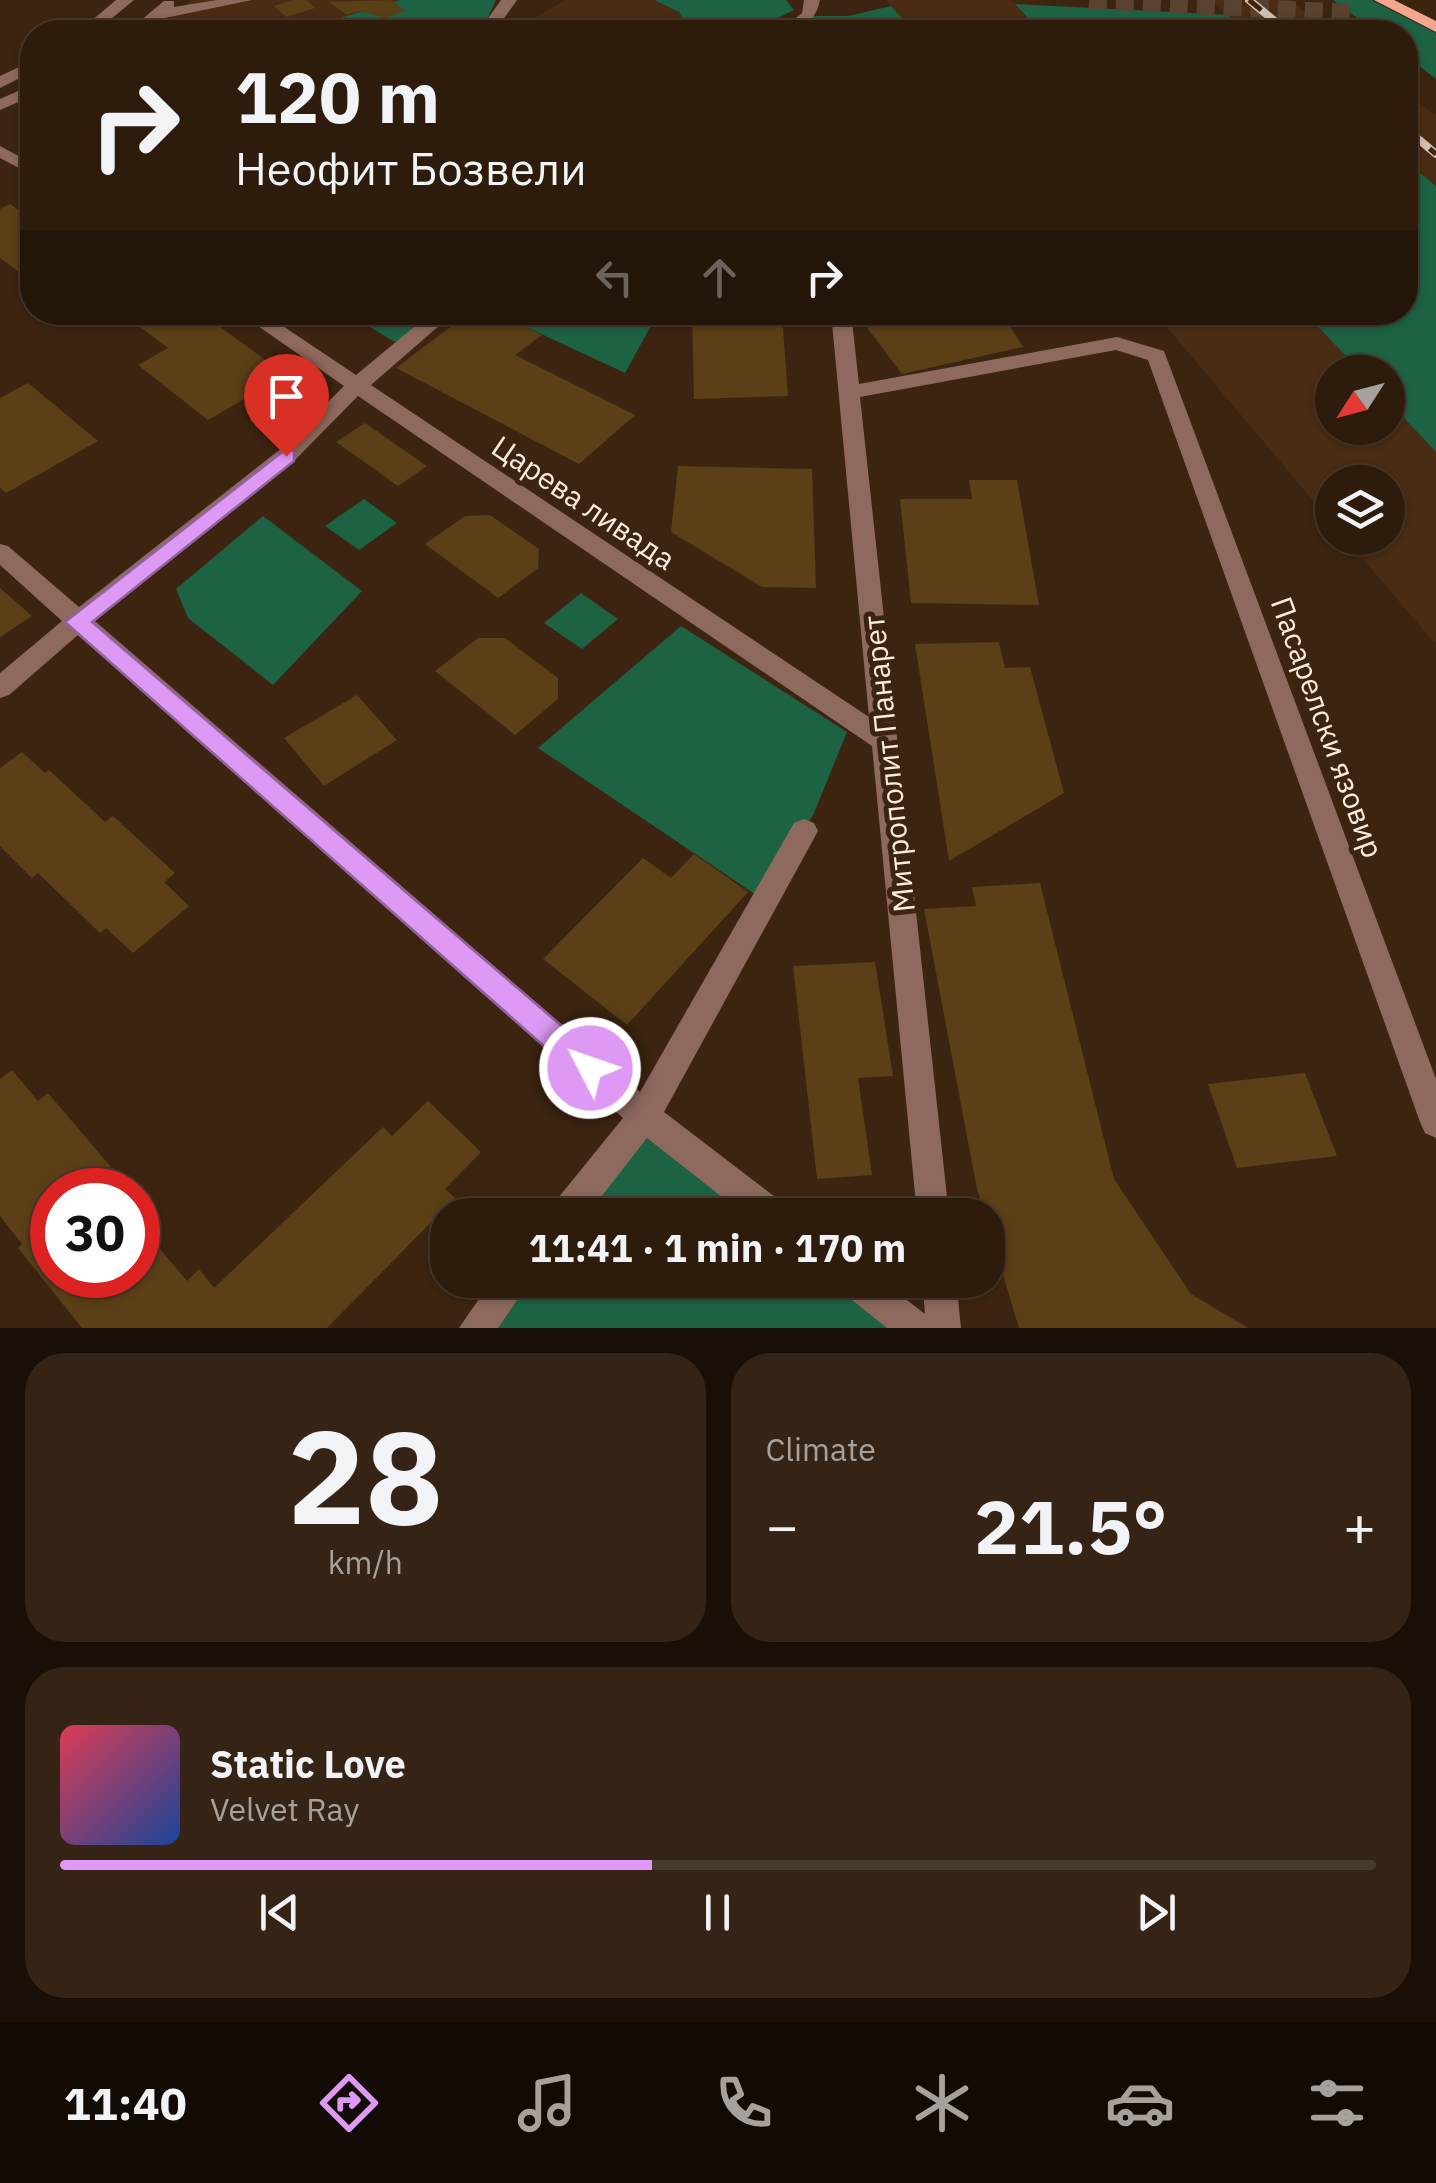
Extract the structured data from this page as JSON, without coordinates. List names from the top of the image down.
{
  "streets": {
    "street": ["Царева ливада", "Пасарелски язовир", "Митрополит Панарет"]
  },
  "crossings": [
    ["Царева ливада", "Митрополит Панарет"],
    ["Пасарелски язовир", "Митрополит Панарет"]
  ],
  "north": "bottom left",
  "page": {
    "turn": ["120 m", "Неофит Бозвели"],
    "limit": "30",
    "trip": "11:41 · 1 min · 170 m",
    "tile": [
      ["28", "km/h"],
      "Climate"
    ],
    "heat": ["−", "21.5°", "+"],
    "song": ["Static Love", "Velvet Ray"],
    "tabs": "11:40"
  }
}
